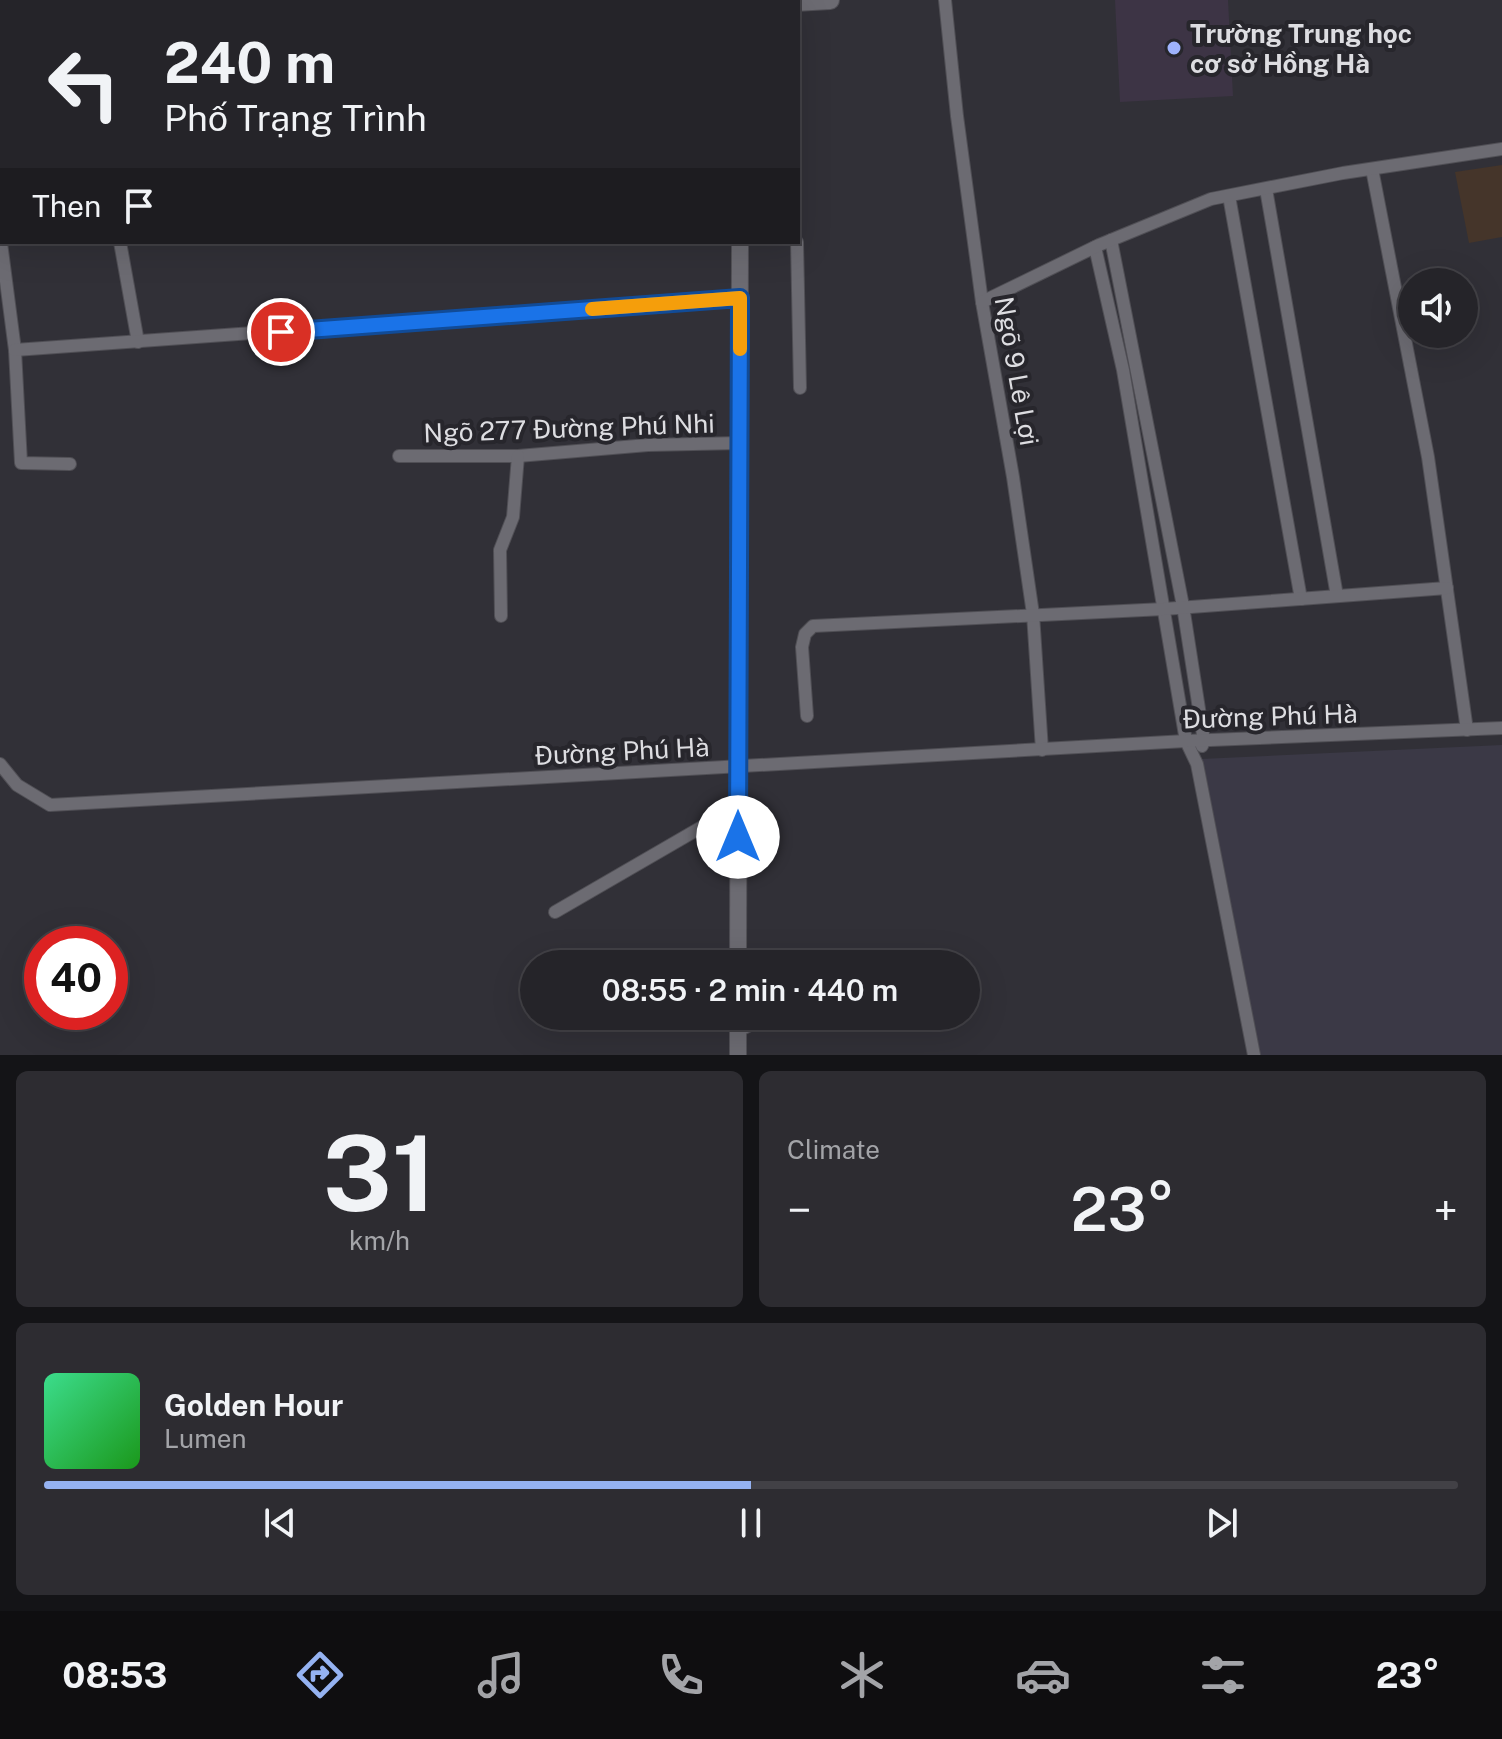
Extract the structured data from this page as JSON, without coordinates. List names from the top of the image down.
{
  "streets": {
    "street": ["Ngõ 9 Lê Lợi", "Ngõ 277 Đường Phú Nhi", "Đường Phú Hà"]
  },
  "crossings": [
    ["Ngõ 9 Lê Lợi", "Đường Phú Hà"]
  ],
  "places": ["Trường Trung học cơ sở Hồng Hà"],
  "page": {
    "turn": ["240 m", "Phố Trạng Trình"],
    "then": "Then",
    "limit": "40",
    "trip": "08:55 · 2 min · 440 m",
    "tile": [
      ["31", "km/h"],
      "Climate"
    ],
    "heat": ["−", "23°", "+"],
    "song": ["Golden Hour", "Lumen"],
    "tabs": ["08:53", "23°"]
  }
}
